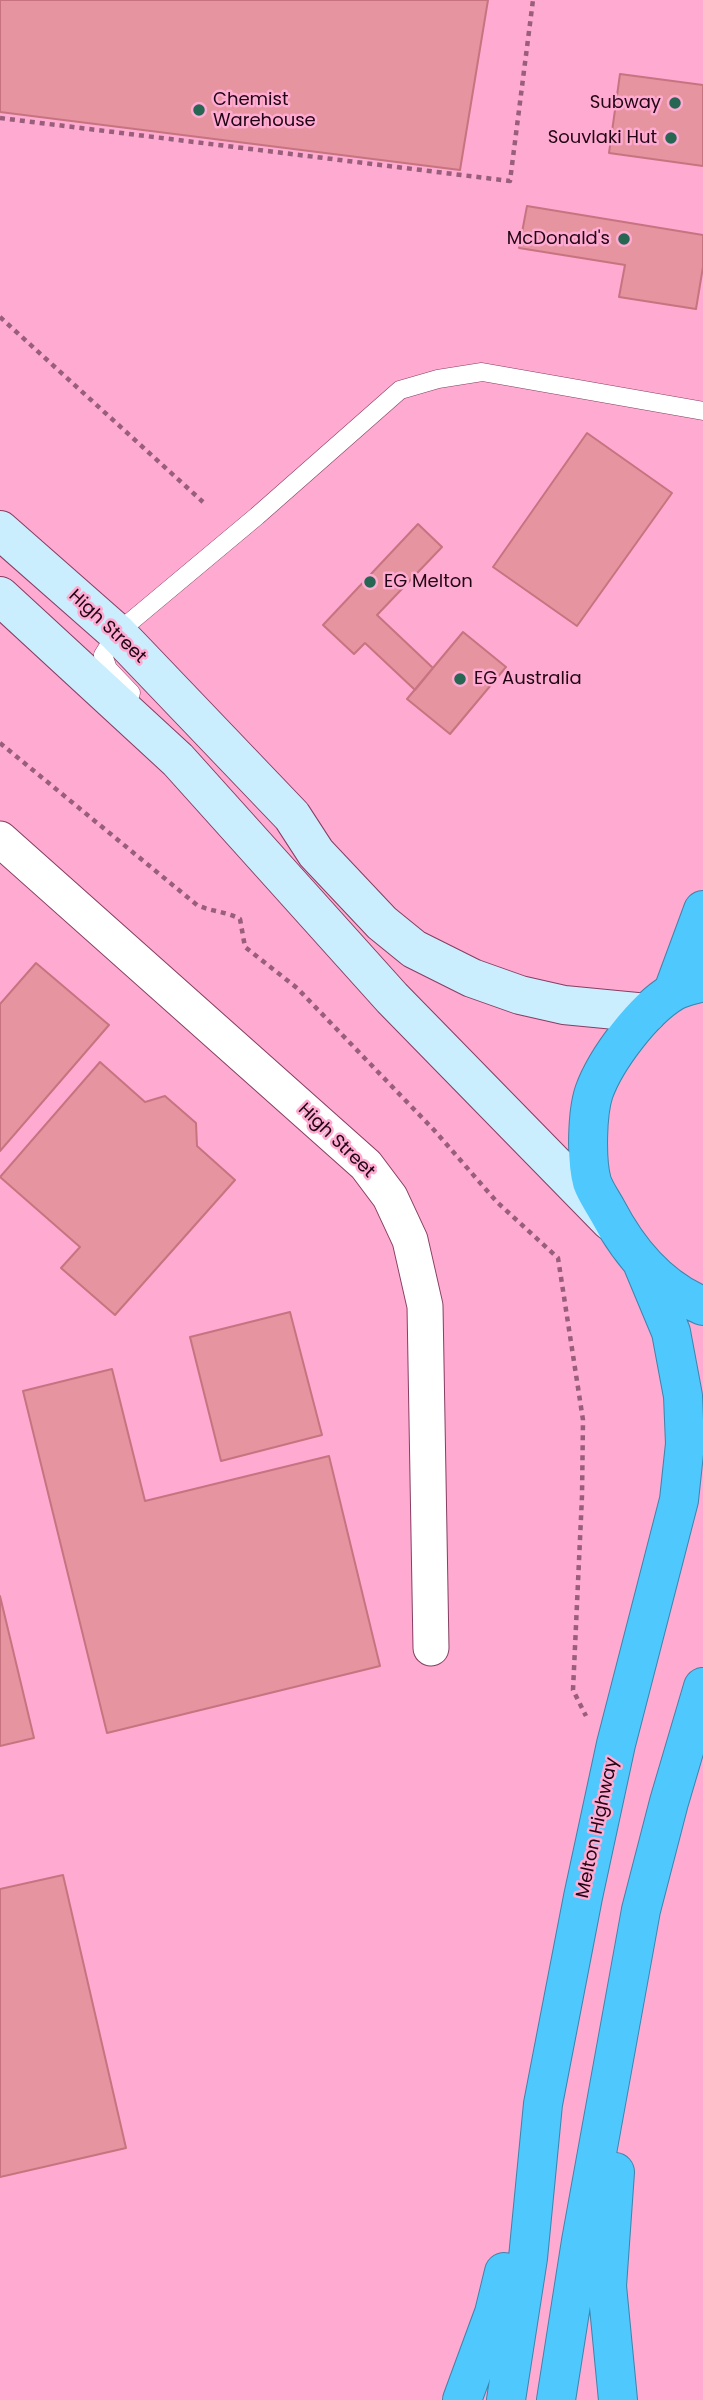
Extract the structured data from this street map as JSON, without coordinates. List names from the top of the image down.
{
  "streets": {
    "highway": ["Melton Highway"],
    "main road": ["High Street"]
  },
  "crossings": [
    ["High Street", "Melton Highway"]
  ],
  "places": [
    "Subway",
    "Chemist Warehouse",
    "Souvlaki Hut",
    "McDonald's",
    "EG Melton",
    "EG Australia"
  ]
}
